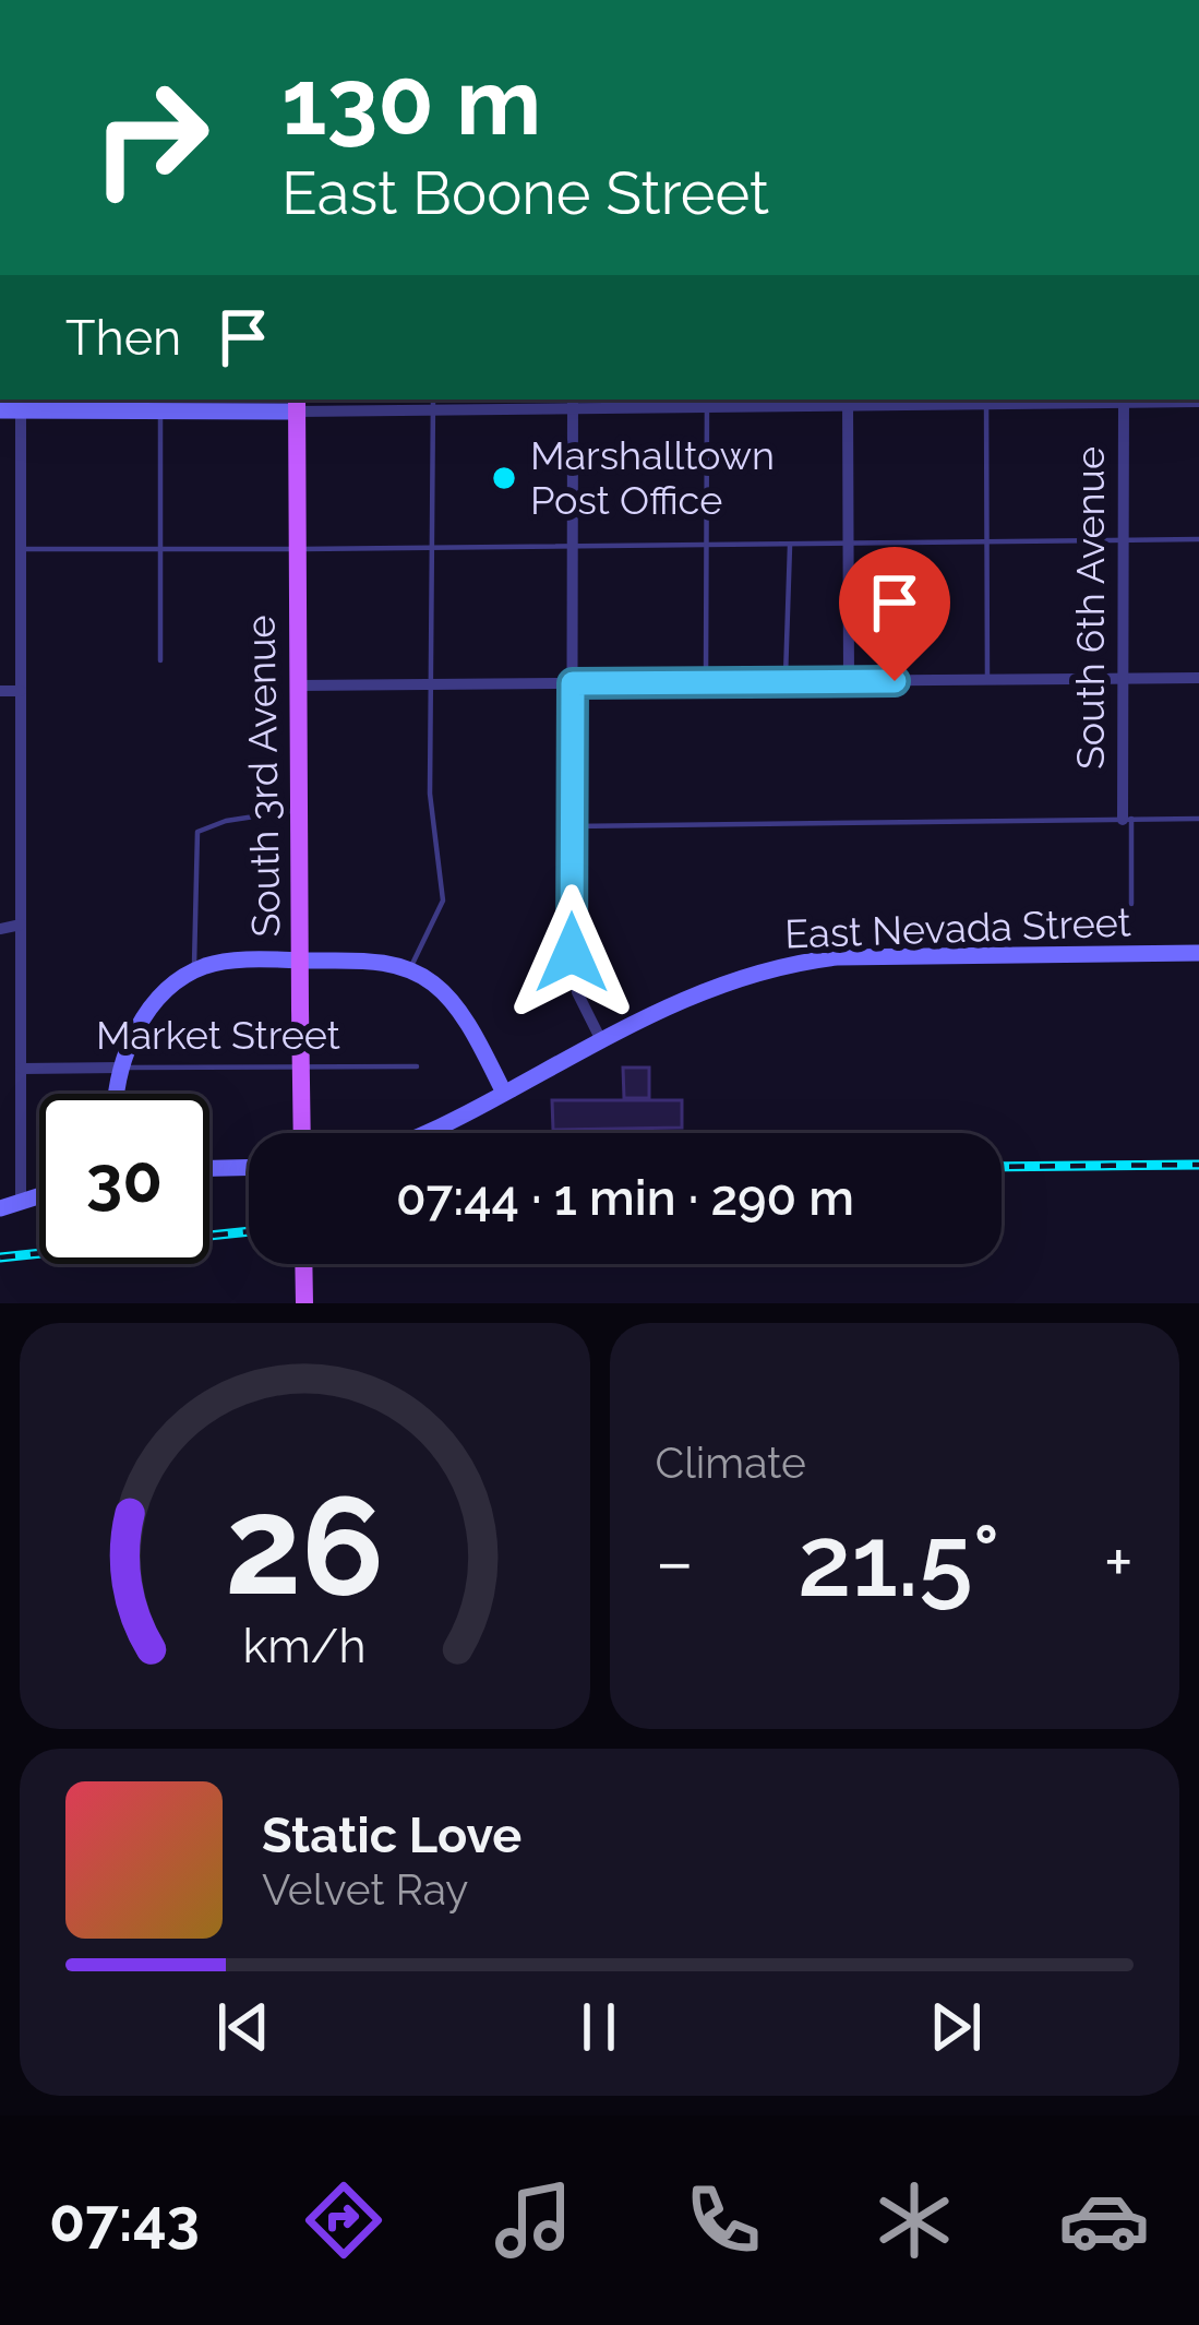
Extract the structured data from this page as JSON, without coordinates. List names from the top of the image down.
{
  "streets": {
    "main road": ["South 3rd Avenue", "East Nevada Street"],
    "street": ["South 6th Avenue", "Market Street"]
  },
  "places": ["Marshalltown Post Office"],
  "page": {
    "turn": ["130 m", "East Boone Street"],
    "then": "Then",
    "limit": "30",
    "trip": "07:44 · 1 min · 290 m",
    "tile": "Climate",
    "heat": ["−", "21.5°", "+"],
    "song": ["Static Love", "Velvet Ray"],
    "tabs": "07:43",
    "gauge": ["26", "km/h"]
  }
}
